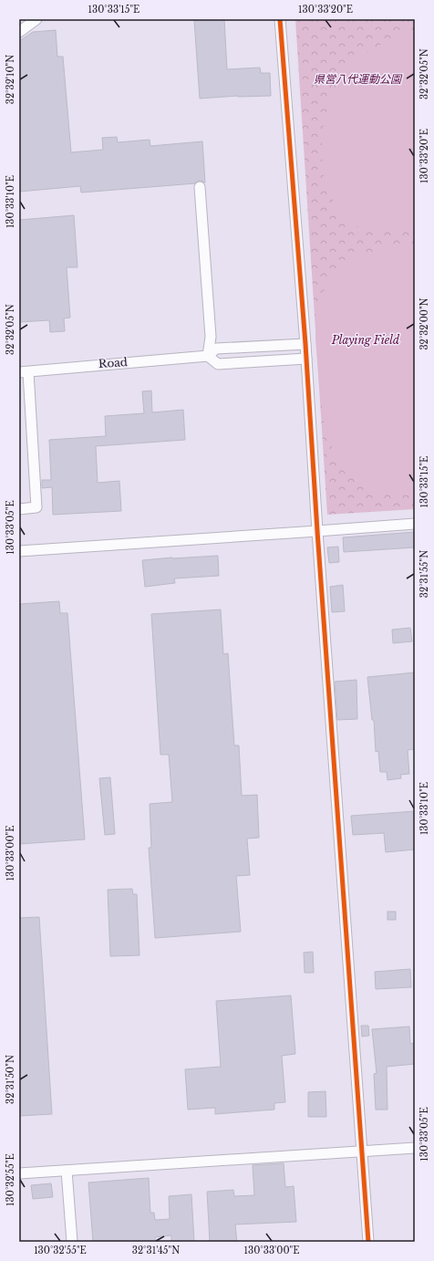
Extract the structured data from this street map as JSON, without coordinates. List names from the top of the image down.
{
  "streets": {
    "street": ["Road"]
  },
  "parks": ["県営八代運動公園", "Playing Field"],
  "coordinates": [
    "130°33'15\"E",
    "130°33'20\"E",
    "32°32'05\"N",
    "32°32'10\"N",
    "130°33'10\"E",
    "32°32'00\"N",
    "130°33'05\"E",
    "32°31'55\"N",
    "130°33'00\"E",
    "32°31'50\"N",
    "130°32'55\"E",
    "32°31'45\"N"
  ]
}
